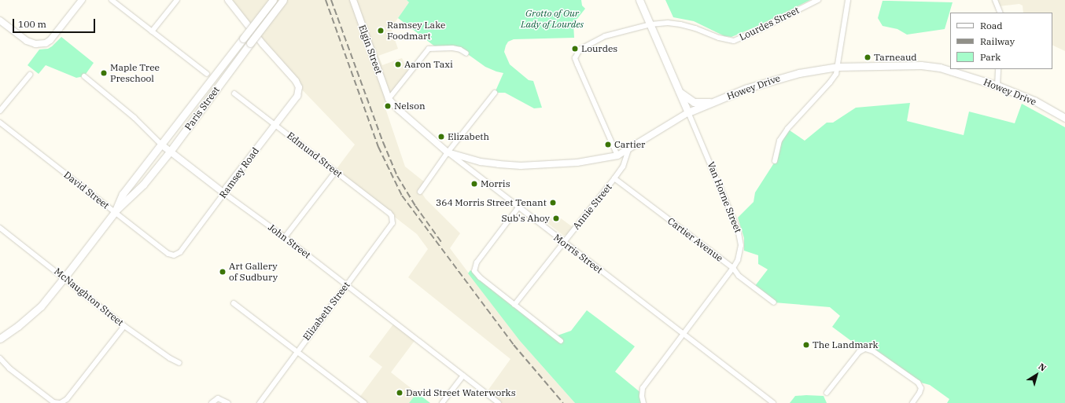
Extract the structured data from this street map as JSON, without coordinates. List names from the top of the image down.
{
  "streets": {
    "main road": ["Howey Drive", "Paris Street", "Van Horne Street"],
    "street": [
      "Lourdes Street",
      "Elgin Street",
      "Edmund Street",
      "Ramsey Road",
      "David Street",
      "Annie Street",
      "Cartier Avenue",
      "John Street",
      "Morris Street",
      "McNaughton Street",
      "Elizabeth Street"
    ]
  },
  "crossings": [
    ["Lourdes Street", "Howey Drive"],
    ["Lourdes Street", "Van Horne Street"],
    ["Elgin Street", "Morris Street"],
    ["Howey Drive", "Van Horne Street"],
    ["Howey Drive", "Annie Street"],
    ["Howey Drive", "Morris Street"],
    ["Paris Street", "David Street"],
    ["Paris Street", "John Street"],
    ["Paris Street", "McNaughton Street"],
    ["Edmund Street", "Ramsey Road"],
    ["Edmund Street", "Elizabeth Street"],
    ["Ramsey Road", "David Street"],
    ["Ramsey Road", "John Street"],
    ["Van Horne Street", "Cartier Avenue"],
    ["Van Horne Street", "Morris Street"],
    ["Annie Street", "Cartier Avenue"],
    ["Annie Street", "Morris Street"],
    ["John Street", "Elizabeth Street"]
  ],
  "parks": ["Grotto of Our Lady of Lourdes"],
  "places": [
    "Ramsey Lake Foodmart",
    "Lourdes",
    "Tarneaud",
    "Aaron Taxi",
    "Maple Tree Preschool",
    "Nelson",
    "Elizabeth",
    "Cartier",
    "Morris",
    "364 Morris Street Tenant",
    "Sub's Ahoy",
    "Art Gallery of Sudbury",
    "The Landmark",
    "David Street Waterworks"
  ],
  "legend": ["Road", "Railway", "Park"],
  "scale_bar": "100 m",
  "north": "top right"
}
